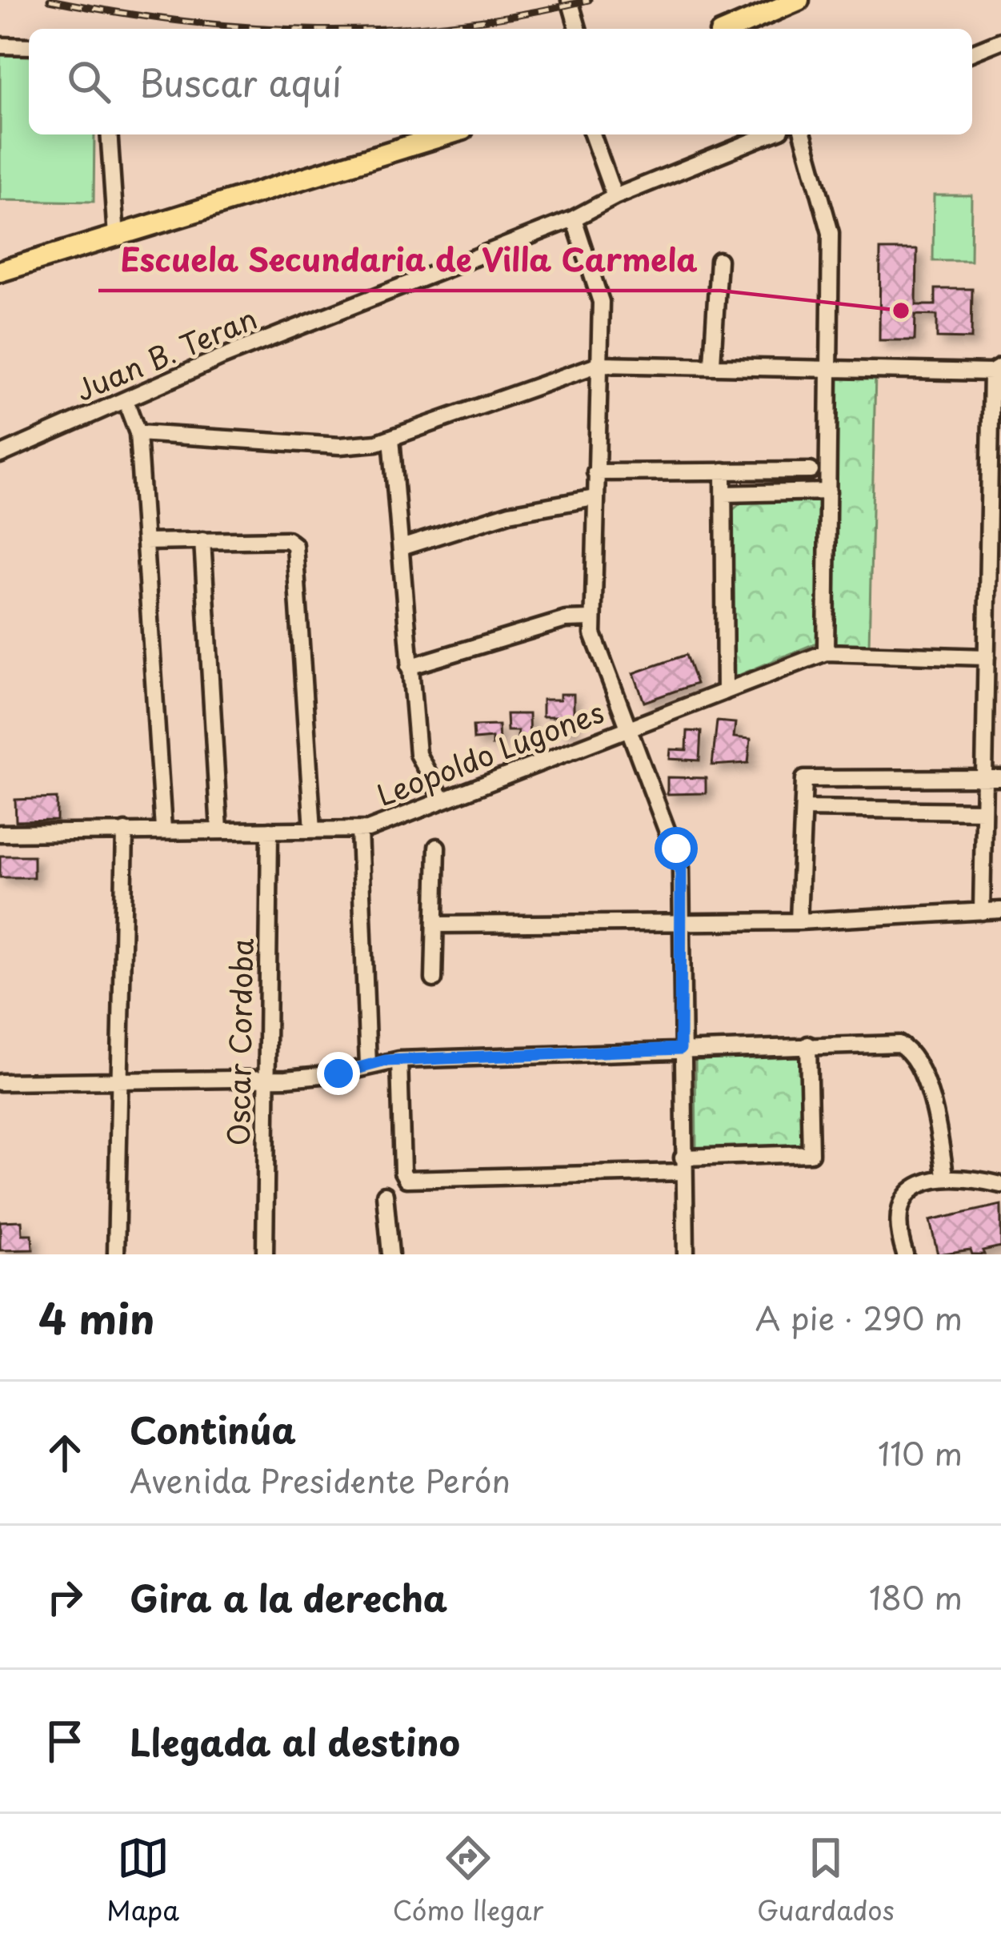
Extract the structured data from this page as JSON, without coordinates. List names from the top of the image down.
{
  "streets": {
    "street": ["Juan B. Teran", "Leopoldo Lugones", "Oscar Cordoba"]
  },
  "crossings": [
    ["Leopoldo Lugones", "Oscar Cordoba"]
  ],
  "places": ["Escuela Secundaria de Villa Carmela"],
  "page": {
    "search": "Buscar aquí",
    "heading": ["4 min", "A pie · 290 m"],
    "list": [
      ["Continúa", "Avenida Presidente Perón", "110 m"],
      ["Gira a la derecha", "180 m"],
      "Llegada al destino"
    ],
    "nav": ["Mapa", "Cómo llegar", "Guardados"]
  }
}
